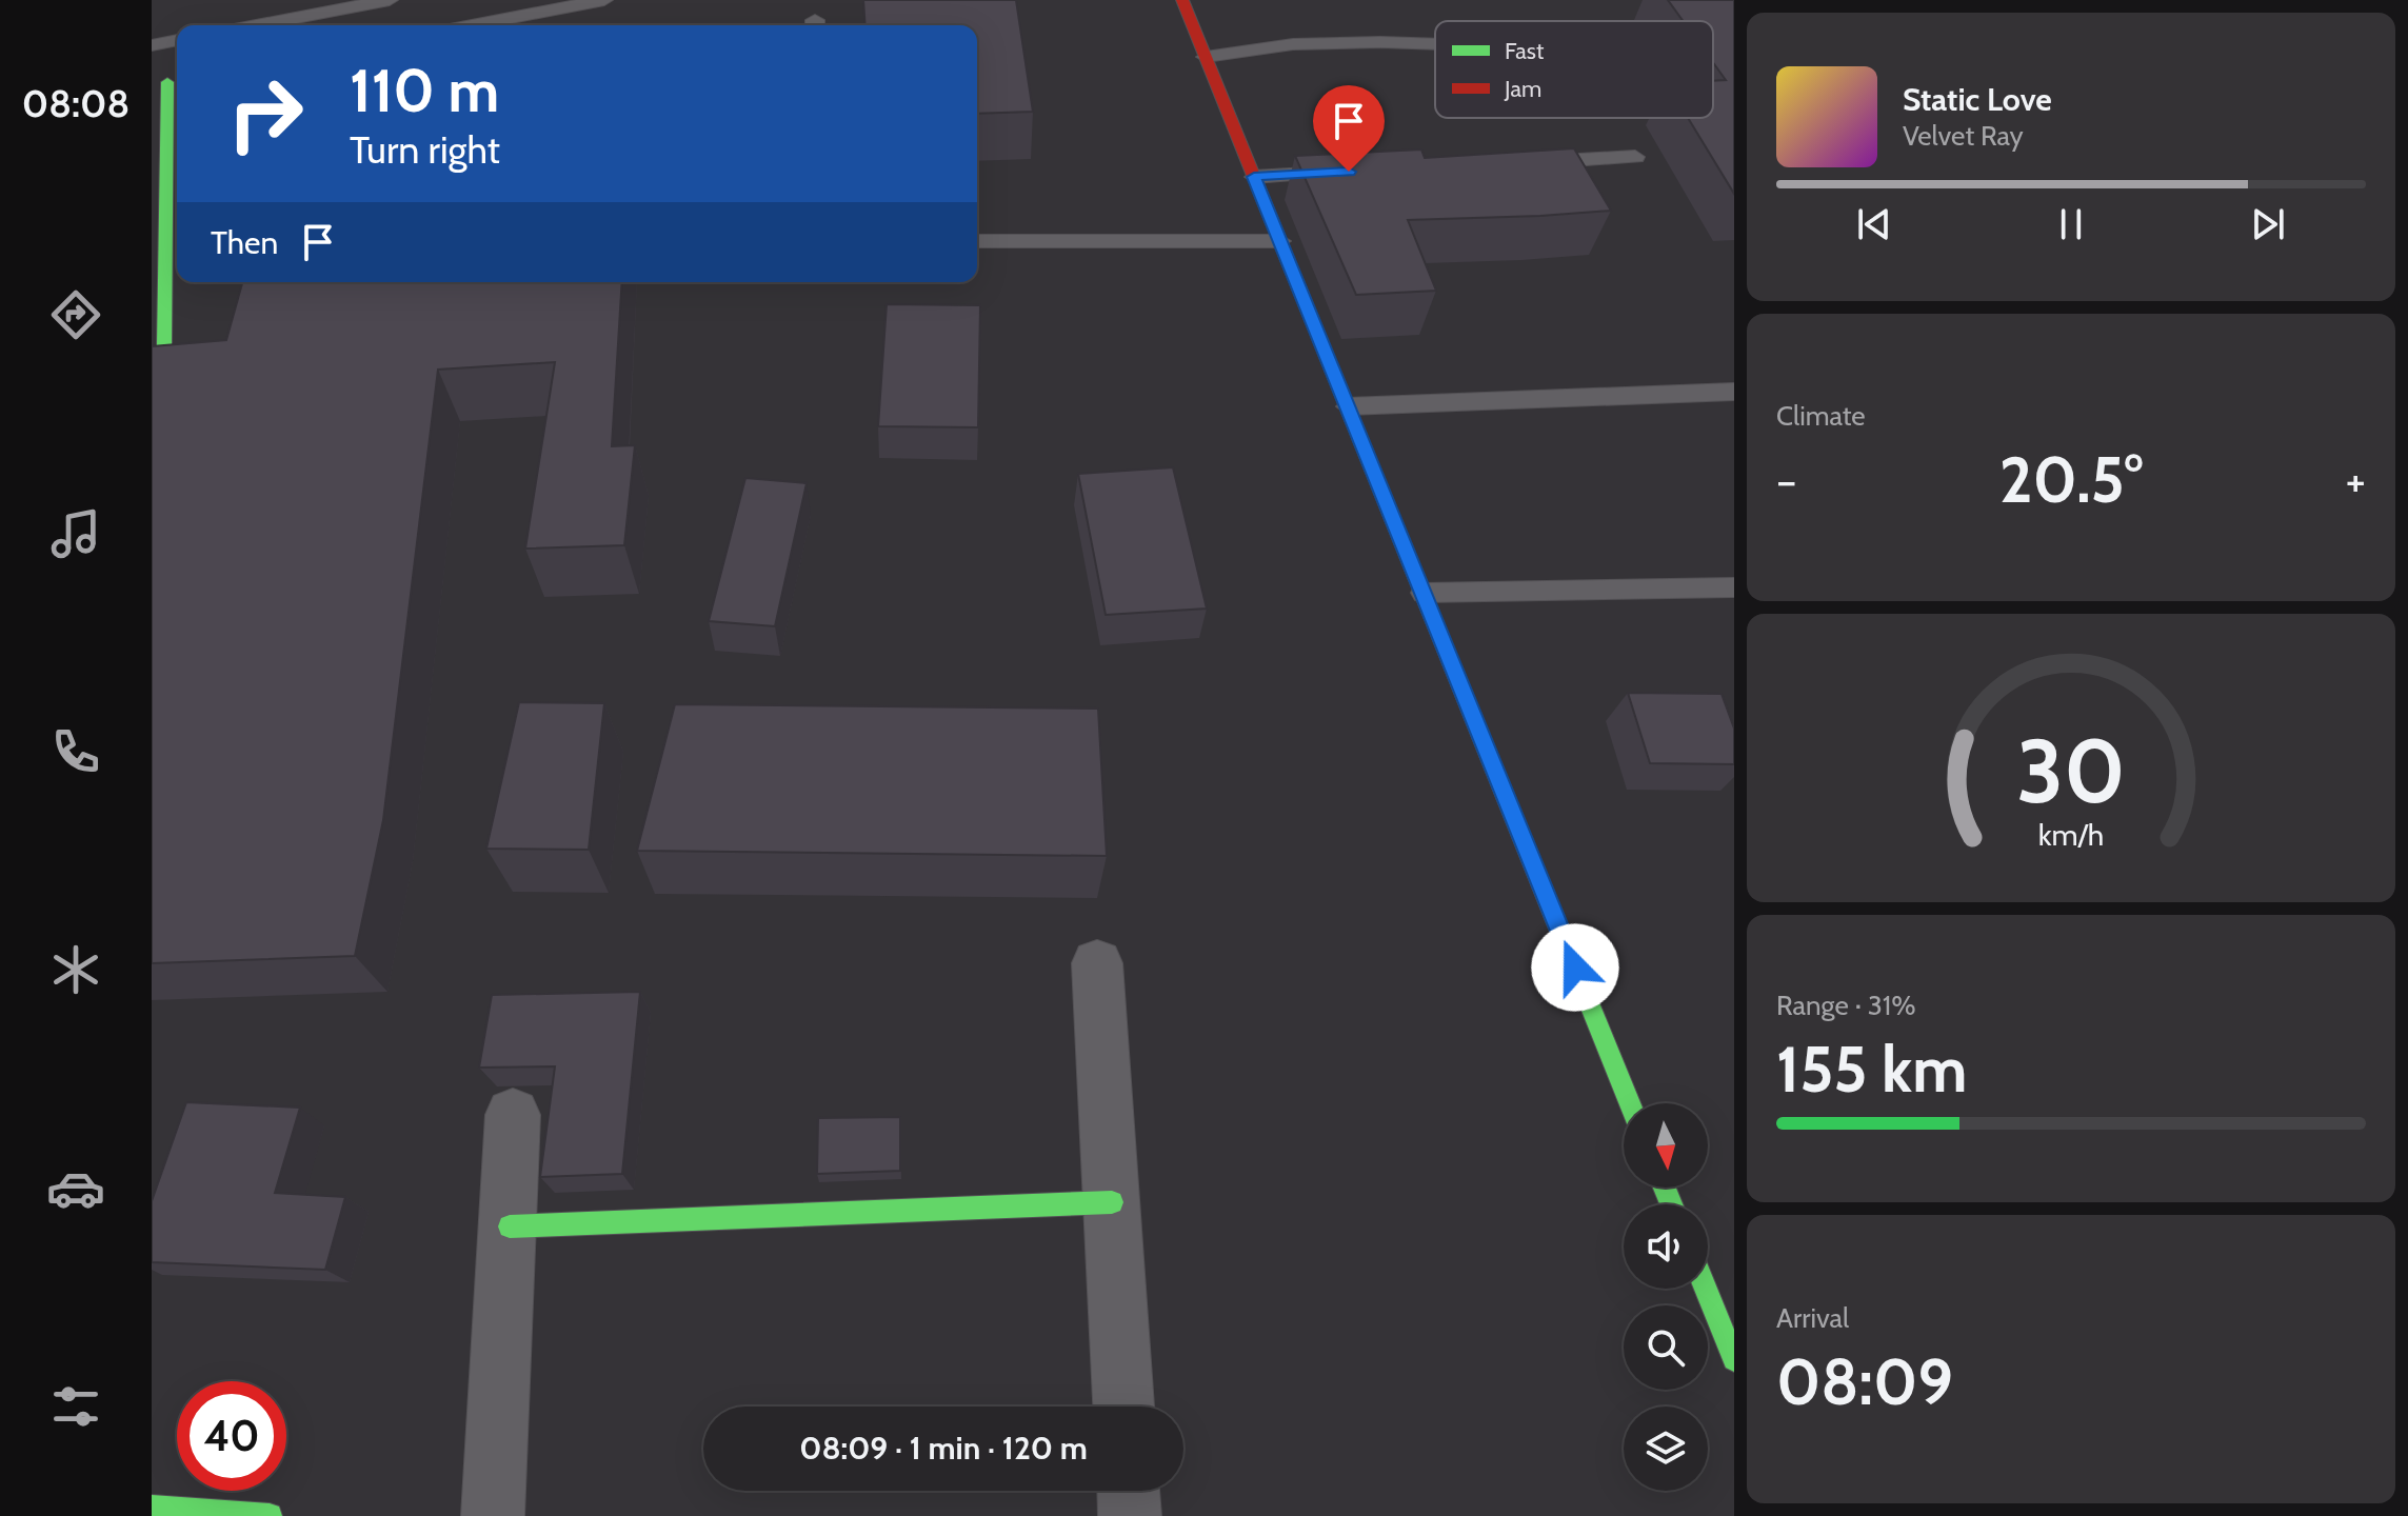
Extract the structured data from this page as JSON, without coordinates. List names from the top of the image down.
{
  "legend": ["Fast", "Jam"],
  "north": "bottom",
  "page": {
    "tabs": "08:08",
    "turn": ["110 m", "Turn right"],
    "song": ["Static Love", "Velvet Ray"],
    "then": "Then",
    "tile": [
      "Climate",
      ["Range · 31%", "155 km"],
      ["Arrival", "08:09"]
    ],
    "heat": ["−", "20.5°", "+"],
    "limit": "40",
    "trip": "08:09 · 1 min · 120 m",
    "gauge": ["30", "km/h"]
  }
}
